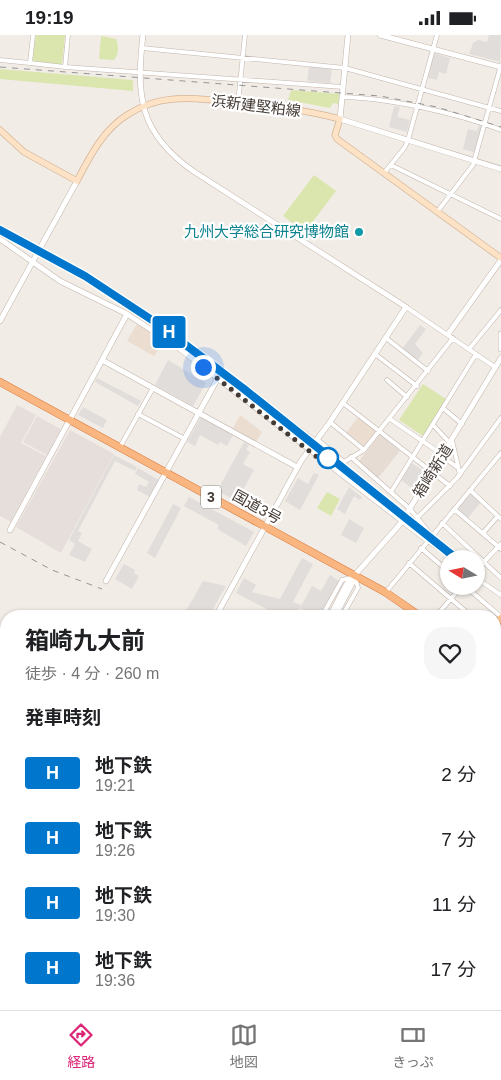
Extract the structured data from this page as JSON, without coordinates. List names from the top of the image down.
{
  "streets": {
    "highway": ["3", "国道3号"],
    "main road": ["浜新建堅粕線"],
    "street": ["箱崎新道"]
  },
  "crossings": [
    ["箱崎新道", "国道3号"]
  ],
  "places": ["九州大学総合研究博物館"],
  "lines": ["metro line H"],
  "north": "left",
  "page": {
    "status": "19:19",
    "on_map": "H",
    "heading": [
      ["箱崎九大前", "徒歩 · 4 分 · 260 m"],
      "発車時刻"
    ],
    "list": [
      {
        "mark": "H",
        "name": "地下鉄",
        "note": "19:21",
        "value": "2 分"
      },
      {
        "mark": "H",
        "name": "地下鉄",
        "note": "19:26",
        "value": "7 分"
      },
      {
        "mark": "H",
        "name": "地下鉄",
        "note": "19:30",
        "value": "11 分"
      },
      {
        "mark": "H",
        "name": "地下鉄",
        "note": "19:36",
        "value": "17 分"
      }
    ],
    "tabs": ["経路", "地図", "きっぷ"]
  }
}
